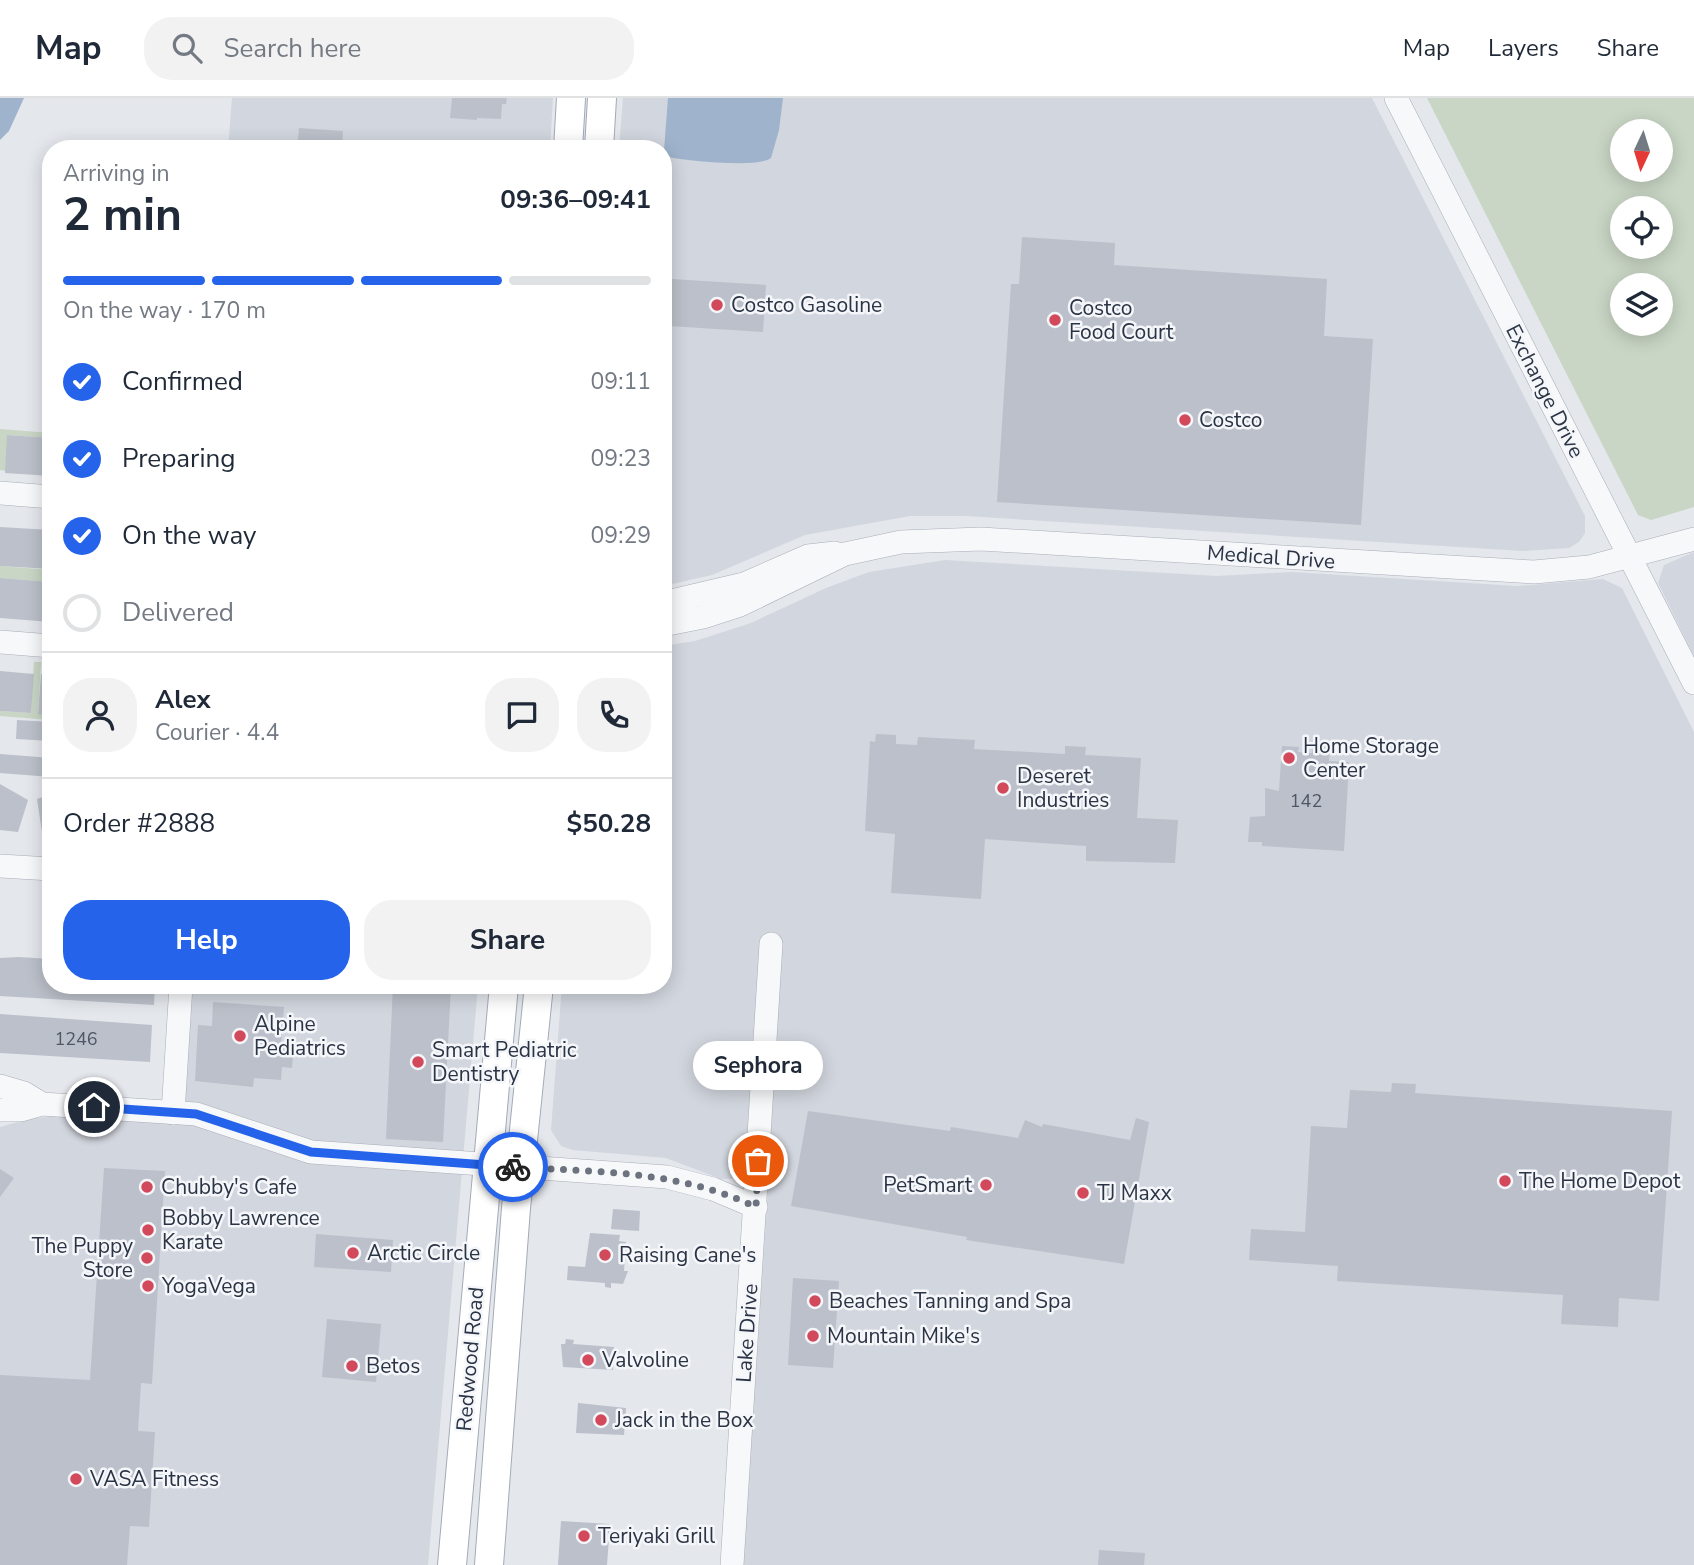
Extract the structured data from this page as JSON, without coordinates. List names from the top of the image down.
{
  "streets": {
    "main road": ["Redwood Road"],
    "street": ["Exchange Drive", "Medical Drive", "Lake Drive"]
  },
  "crossings": [
    ["Exchange Drive", "Medical Drive"]
  ],
  "places": [
    "Costco Gasoline",
    "Costco Food Court",
    "Costco",
    "Home Storage Center",
    "Deseret Industries",
    "Alpine Pediatrics",
    "Smart Pediatric Dentistry",
    "Sephora",
    "The Home Depot",
    "PetSmart",
    "Chubby's Cafe",
    "TJ Maxx",
    "Bobby Lawrence Karate",
    "Arctic Circle",
    "Raising Cane's",
    "The Puppy Store",
    "YogaVega",
    "Beaches Tanning and Spa",
    "Mountain Mike's",
    "Valvoline",
    "Betos",
    "Jack in the Box",
    "VASA Fitness",
    "Teriyaki Grill"
  ],
  "house_numbers": ["142", "1246"],
  "north": "bottom",
  "page": {
    "header": "Map",
    "search": "Search here",
    "nav": ["Map", "Layers", "Share"],
    "heading": ["2 min", "Arriving in", "09:36–09:41"],
    "panel": [
      "Alex",
      "Courier · 4.4",
      "Order #2888",
      "$50.28"
    ],
    "bar": "On the way · 170 m",
    "list": [
      ["Confirmed", "09:11"],
      ["Preparing", "09:23"],
      ["On the way", "09:29"],
      "Delivered"
    ],
    "buttons": ["Help", "Share"],
    "bubble": "Sephora"
  }
}
